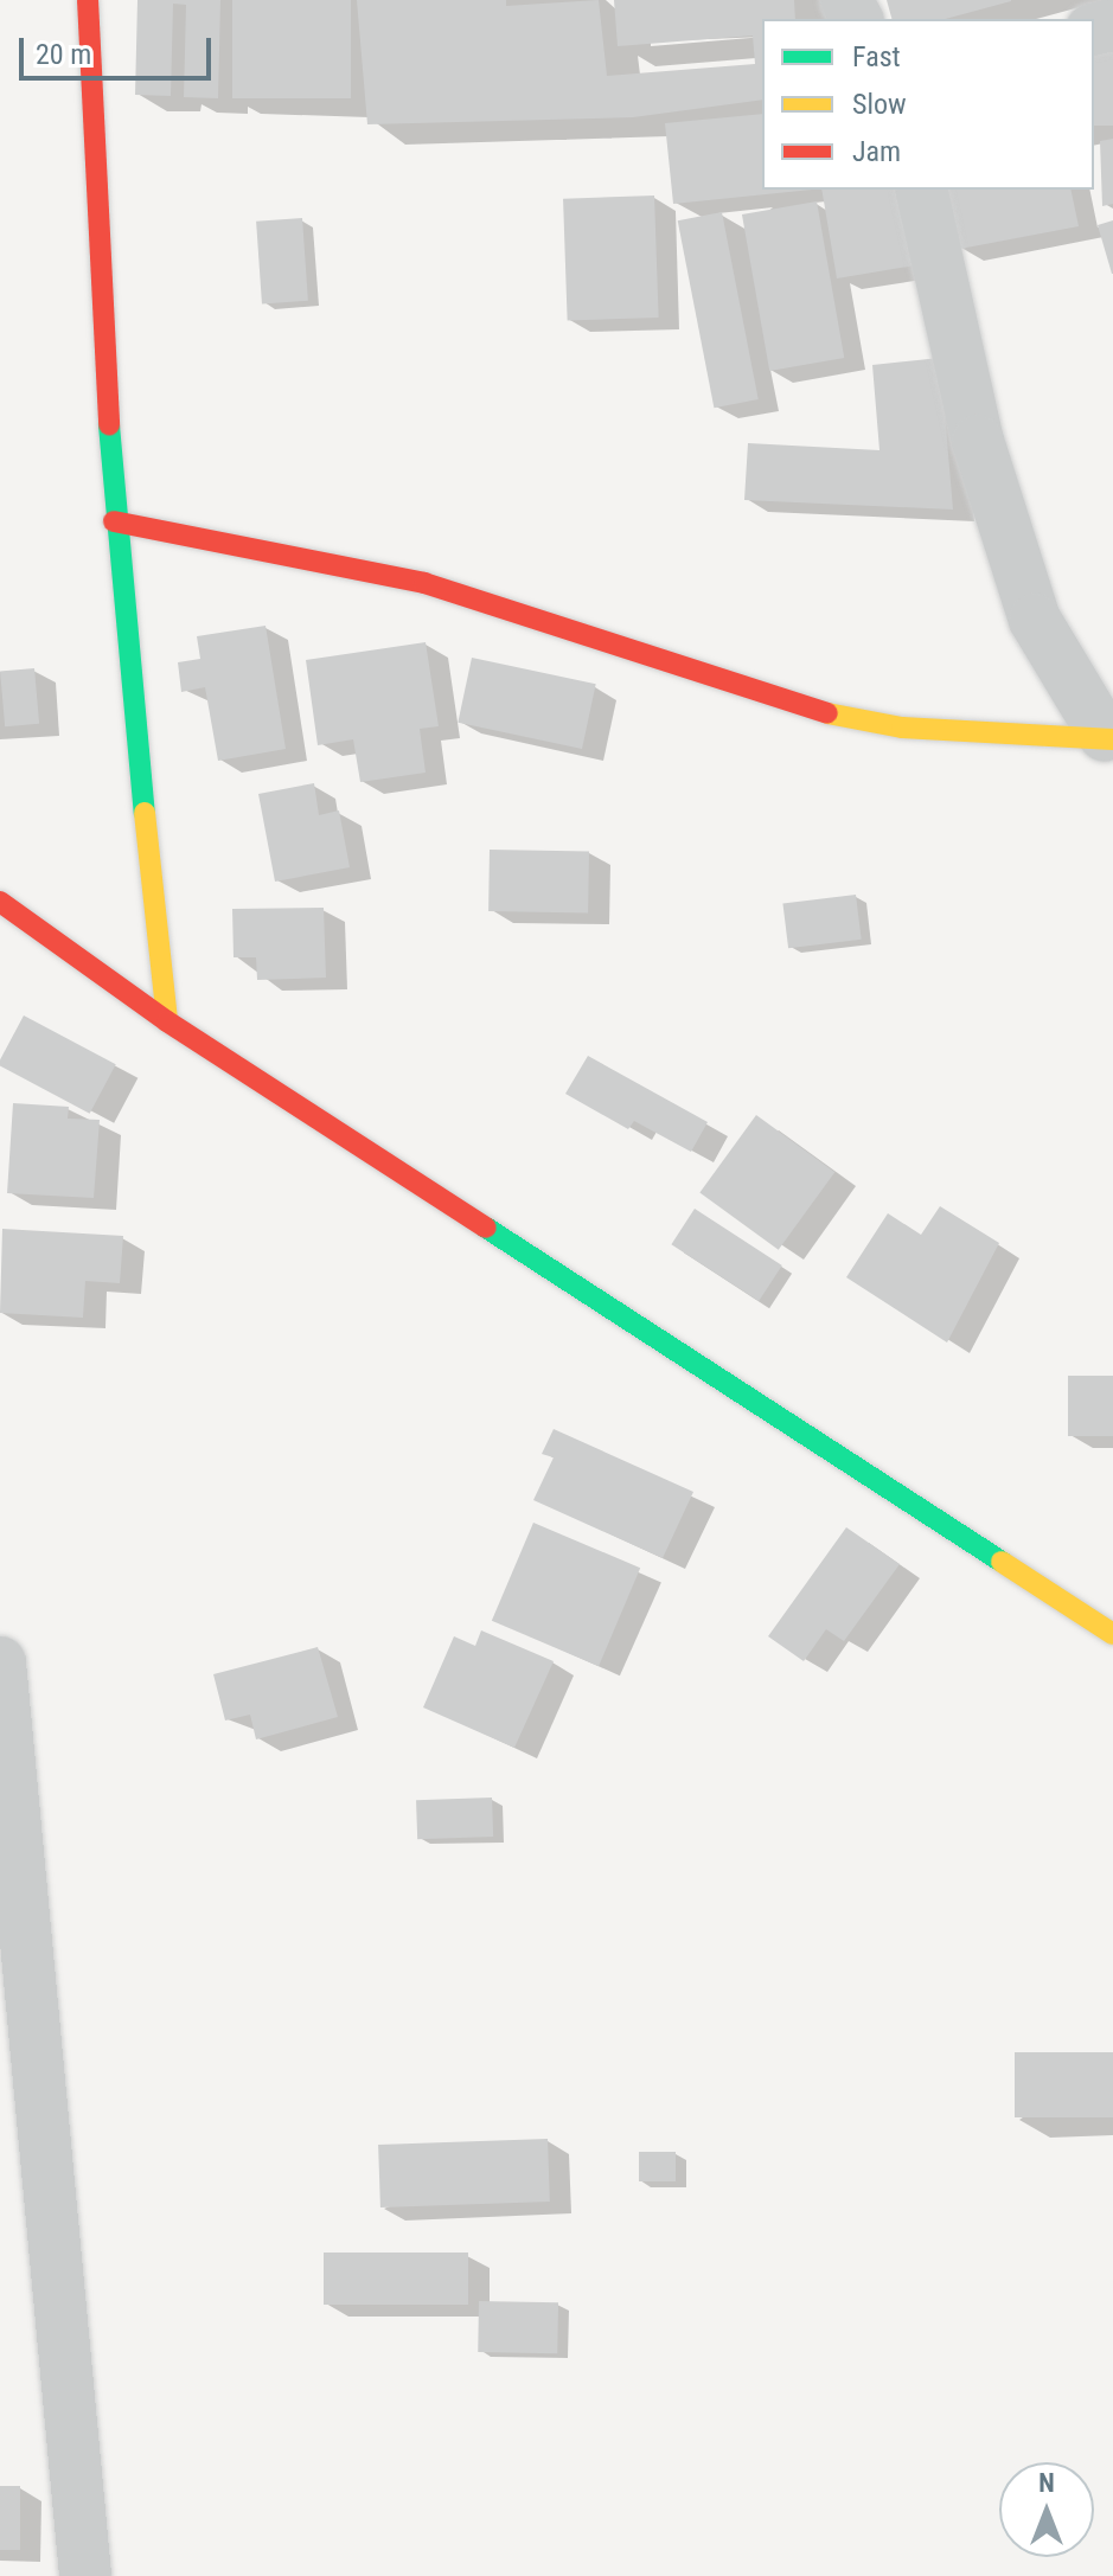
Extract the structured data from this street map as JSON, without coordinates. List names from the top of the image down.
{
  "legend": ["Fast", "Slow", "Jam"],
  "scale_bar": "20 m",
  "north": "top"
}
